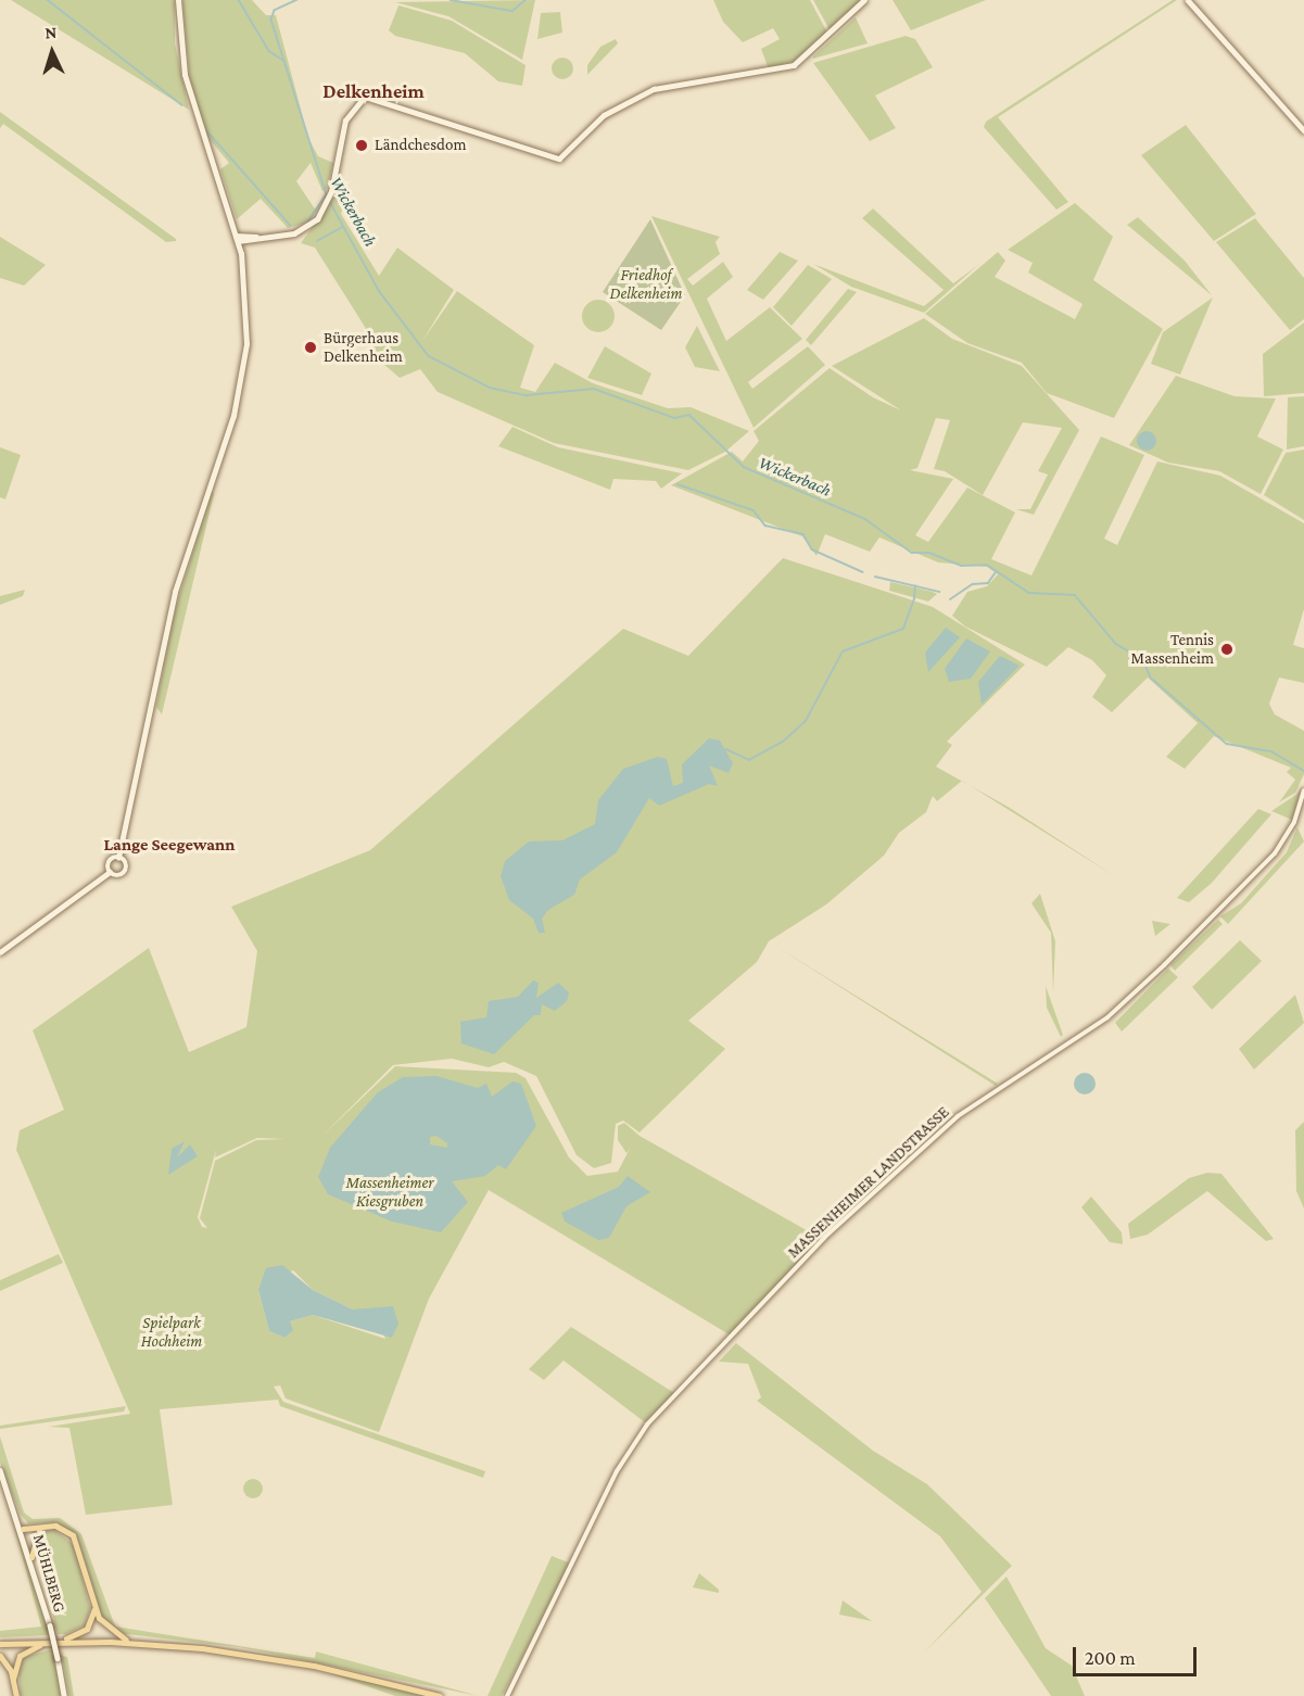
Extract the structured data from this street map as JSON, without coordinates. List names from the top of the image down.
{
  "streets": {
    "main road": ["MÜHLBERG"],
    "street": ["MASSENHEIMER LANDSTRASSE"]
  },
  "districts": ["Delkenheim", "Lange Seegewann"],
  "water": ["Wickerbach"],
  "parks": ["Friedhof Delkenheim", "Massenheimer Kiesgruben", "Spielpark Hochheim"],
  "places": ["Ländchesdom", "Bürgerhaus Delkenheim", "Tennis Massenheim"],
  "scale_bar": "200 m",
  "north": "top"
}
